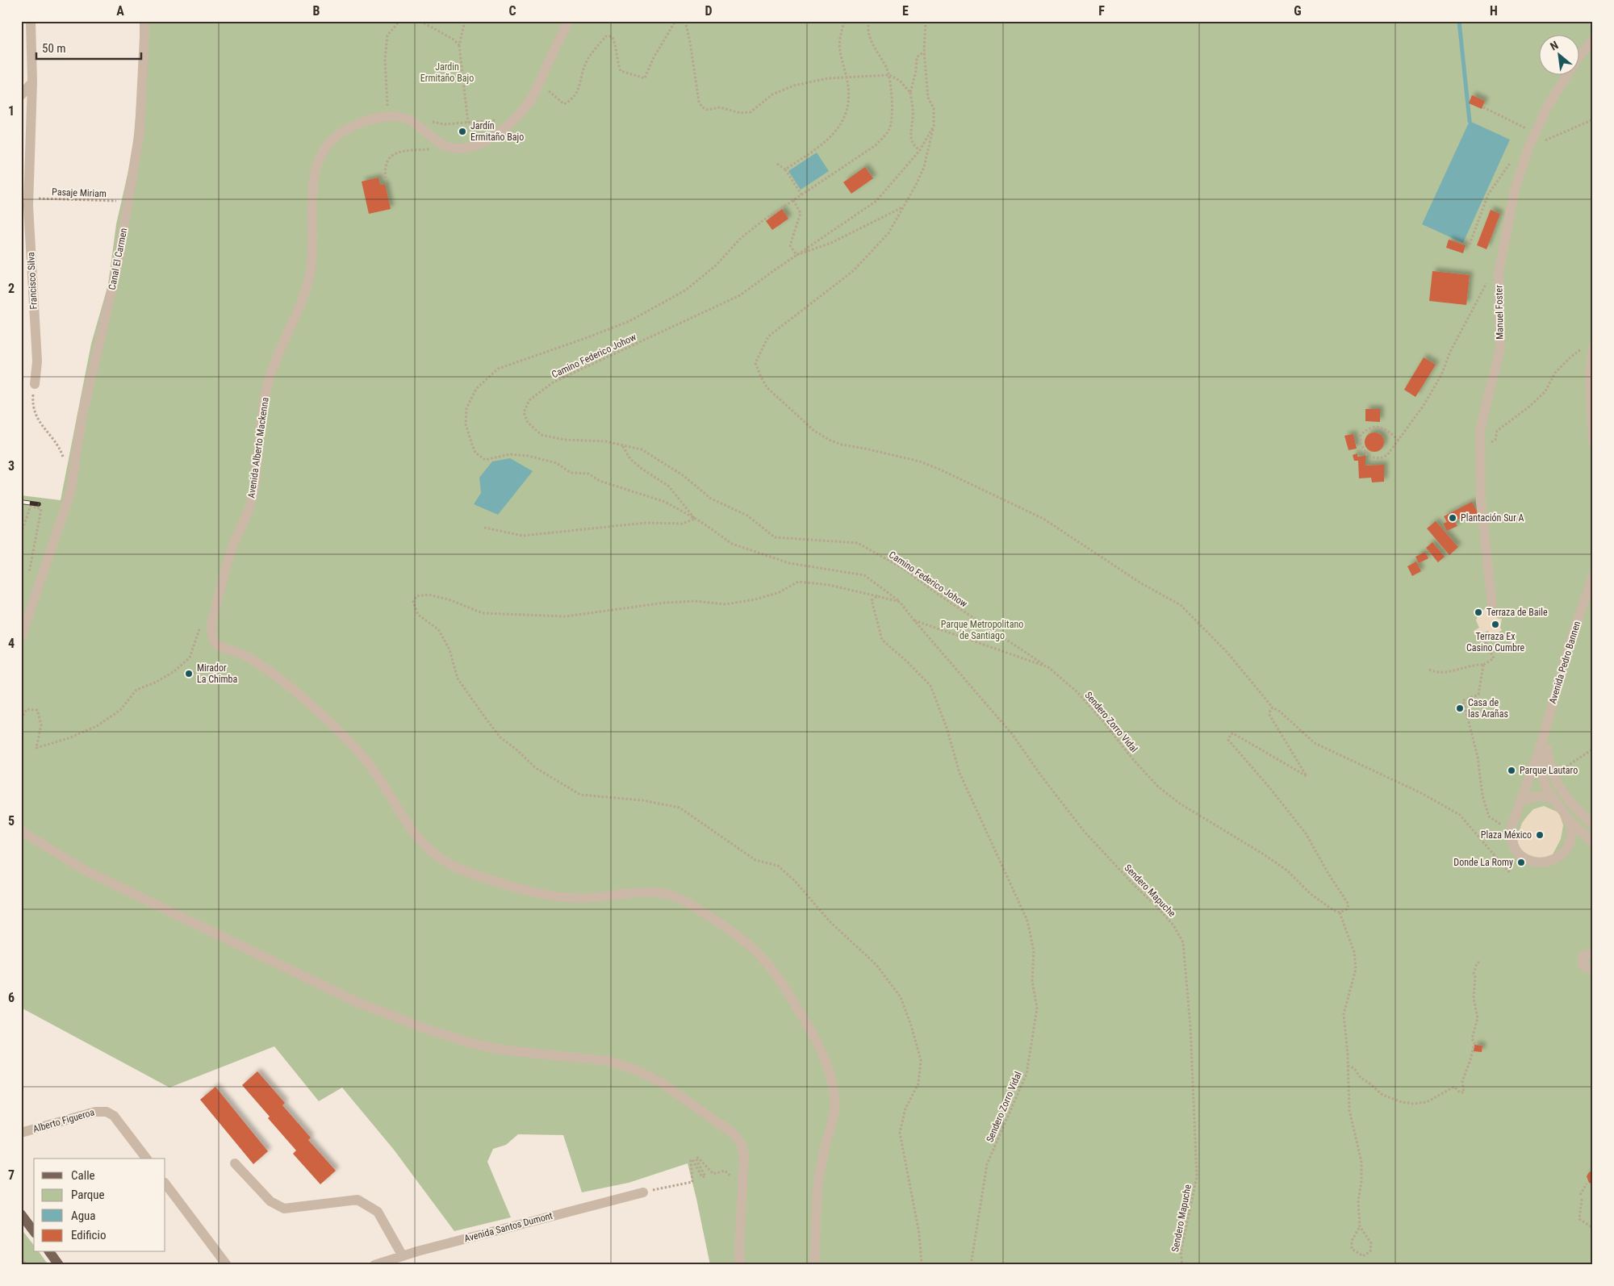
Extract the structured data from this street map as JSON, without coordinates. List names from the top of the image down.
{
  "streets": {
    "street": [
      "Canal El Carmen",
      "Francisco Silva",
      "Manuel Foster",
      "Avenida Alberto Mackenna",
      "Avenida Pedro Bannen",
      "Alberto Figueroa",
      "Avenida Santos Dumont"
    ],
    "path": [
      "Pasaje Miriam",
      "Camino Federico Johow",
      "Sendero Zorro Vidal",
      "Sendero Mapuche"
    ]
  },
  "crossings": [
    ["Pasaje Miriam", "Canal El Carmen"],
    ["Pasaje Miriam", "Francisco Silva"],
    ["Camino Federico Johow", "Sendero Zorro Vidal"],
    ["Sendero Zorro Vidal", "Sendero Mapuche"]
  ],
  "parks": ["Jardin Ermitaño Bajo", "Parque Metropolitano de Santiago"],
  "places": [
    "Jardín Ermitaño Bajo",
    "Plantación Sur A",
    "Terraza de Baile",
    "Terraza Ex Casino Cumbre",
    "Mirador La Chimba",
    "Casa de las Arañas",
    "Parque Lautaro",
    "Plaza México",
    "Donde La Romy"
  ],
  "legend": [
    "Calle",
    "Parque",
    "Agua",
    "Edificio"
  ],
  "scale_bar": "50 m",
  "north": "top left",
  "grid": {
    "columns": [
      "A",
      "B",
      "C",
      "D",
      "E",
      "F",
      "G",
      "H"
    ],
    "rows": [
      "1",
      "2",
      "3",
      "4",
      "5",
      "6",
      "7"
    ]
  }
}
